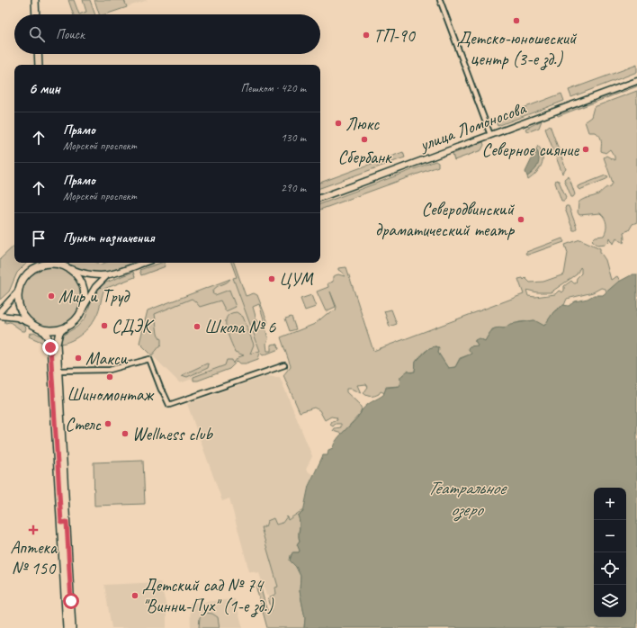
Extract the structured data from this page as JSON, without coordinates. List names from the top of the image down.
{
  "streets": {
    "main road": ["улица Ломоносова"]
  },
  "water": ["Театральное озеро"],
  "places": {
    "other": [
      "Детско-юношеский центр (3-е зд.)",
      "ТП-90",
      "Люкс",
      "Сбербанк",
      "Северное сияние",
      "Северодвинский драматический театр",
      "ЦУМ",
      "Мир и Труд",
      "СДЭК",
      "Школа № 6",
      "Макси",
      "Шиномонтаж",
      "Стелс",
      "Wellness club",
      "Детский сад № 74 \"Винни-Пух\" (1-е зд.)"
    ],
    "health": ["Аптека № 150"]
  },
  "page": {
    "search": "Поиск",
    "heading": ["6 мин", "Пешком · 420 m"],
    "list": [
      ["Прямо", "Морской проспект", "130 m"],
      ["Прямо", "Морской проспект", "290 m"],
      "Пункт назначения"
    ],
    "map_buttons": ["+", "−"]
  }
}
